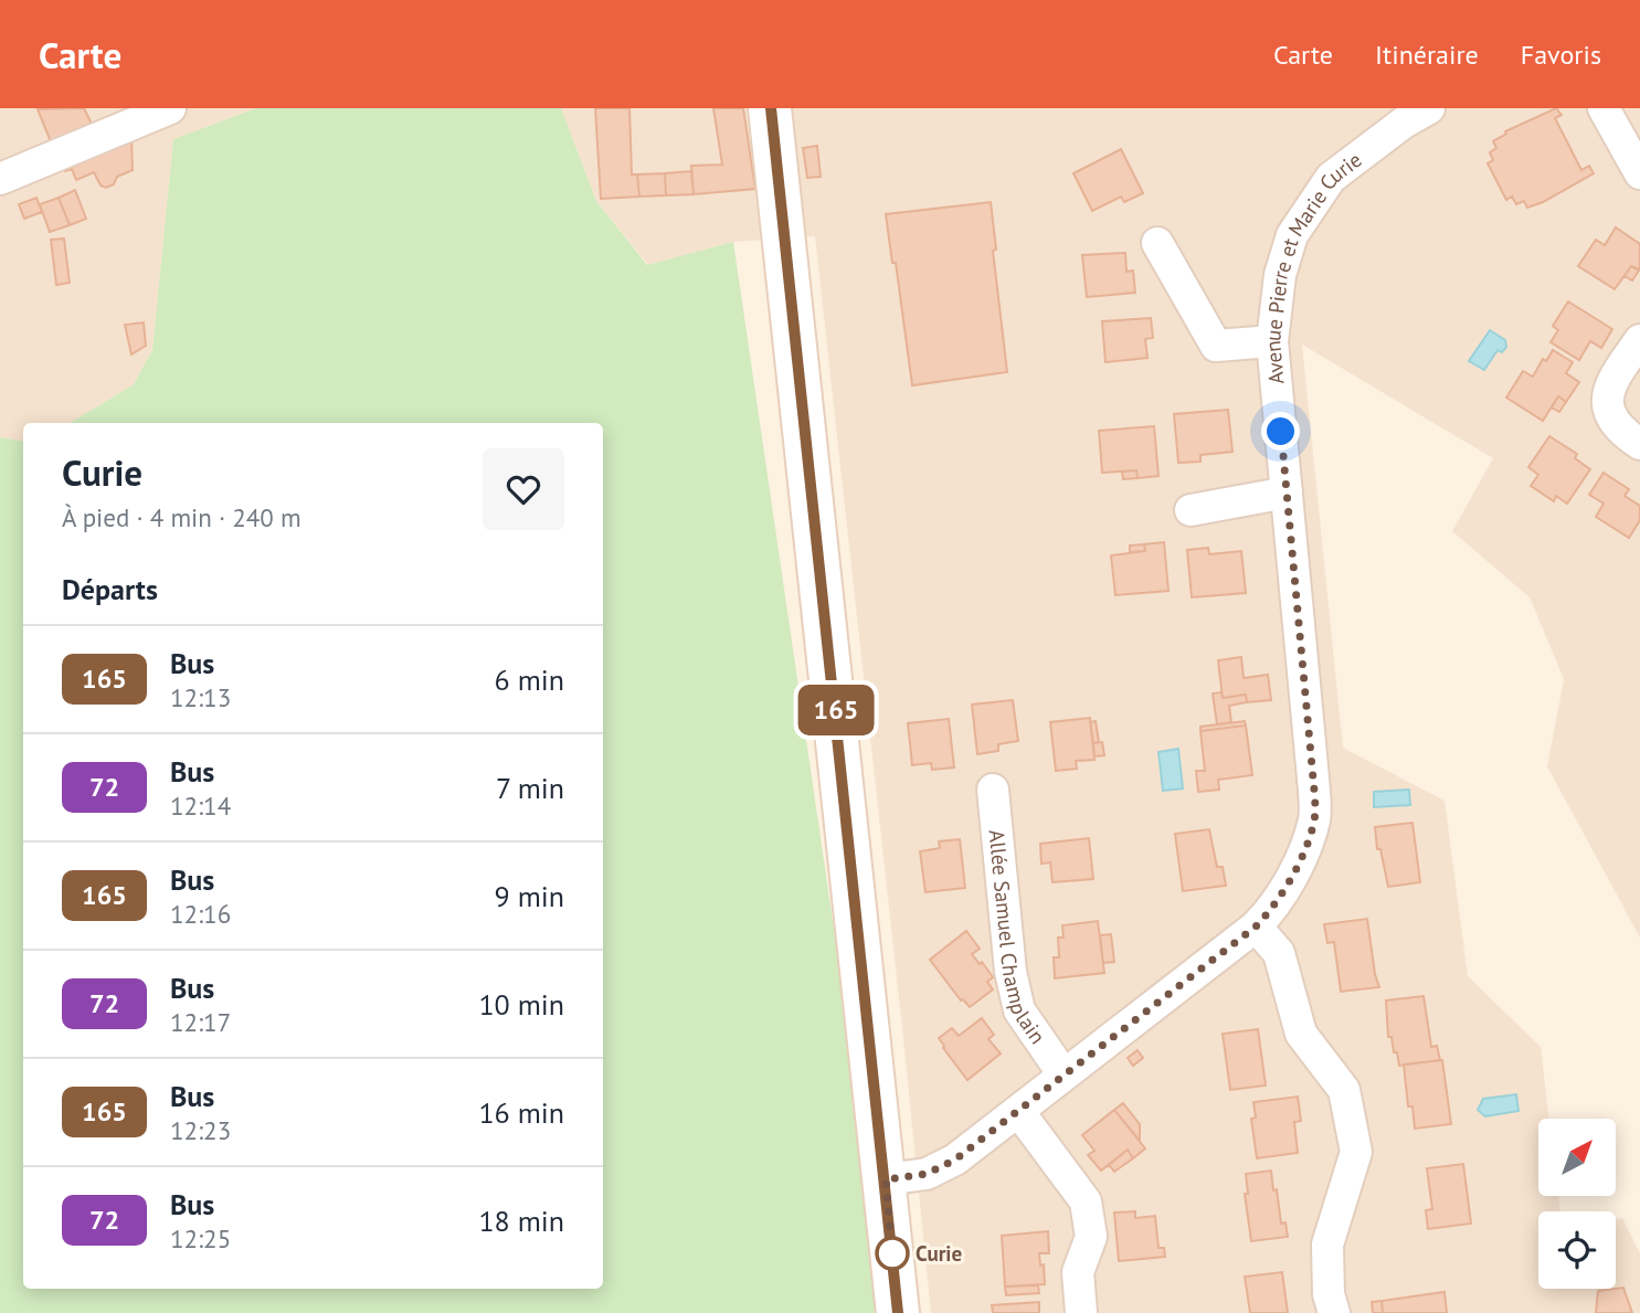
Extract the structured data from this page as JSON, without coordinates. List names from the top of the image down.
{
  "streets": {
    "street": ["Avenue Pierre et Marie Curie", "Allée Samuel Champlain"]
  },
  "crossings": [
    ["Avenue Pierre et Marie Curie", "Allée Samuel Champlain"]
  ],
  "places": ["Curie"],
  "lines": ["bus line 165"],
  "north": "top right",
  "page": {
    "header": "Carte",
    "nav": ["Carte", "Itinéraire", "Favoris"],
    "on_map": "165",
    "heading": [
      ["Curie", "À pied · 4 min · 240 m"],
      "Départs"
    ],
    "list": [
      {
        "mark": "165",
        "name": "Bus",
        "note": "12:13",
        "value": "6 min"
      },
      {
        "mark": "72",
        "name": "Bus",
        "note": "12:14",
        "value": "7 min"
      },
      {
        "mark": "165",
        "name": "Bus",
        "note": "12:16",
        "value": "9 min"
      },
      {
        "mark": "72",
        "name": "Bus",
        "note": "12:17",
        "value": "10 min"
      },
      {
        "mark": "165",
        "name": "Bus",
        "note": "12:23",
        "value": "16 min"
      },
      {
        "mark": "72",
        "name": "Bus",
        "note": "12:25",
        "value": "18 min"
      }
    ]
  }
}
